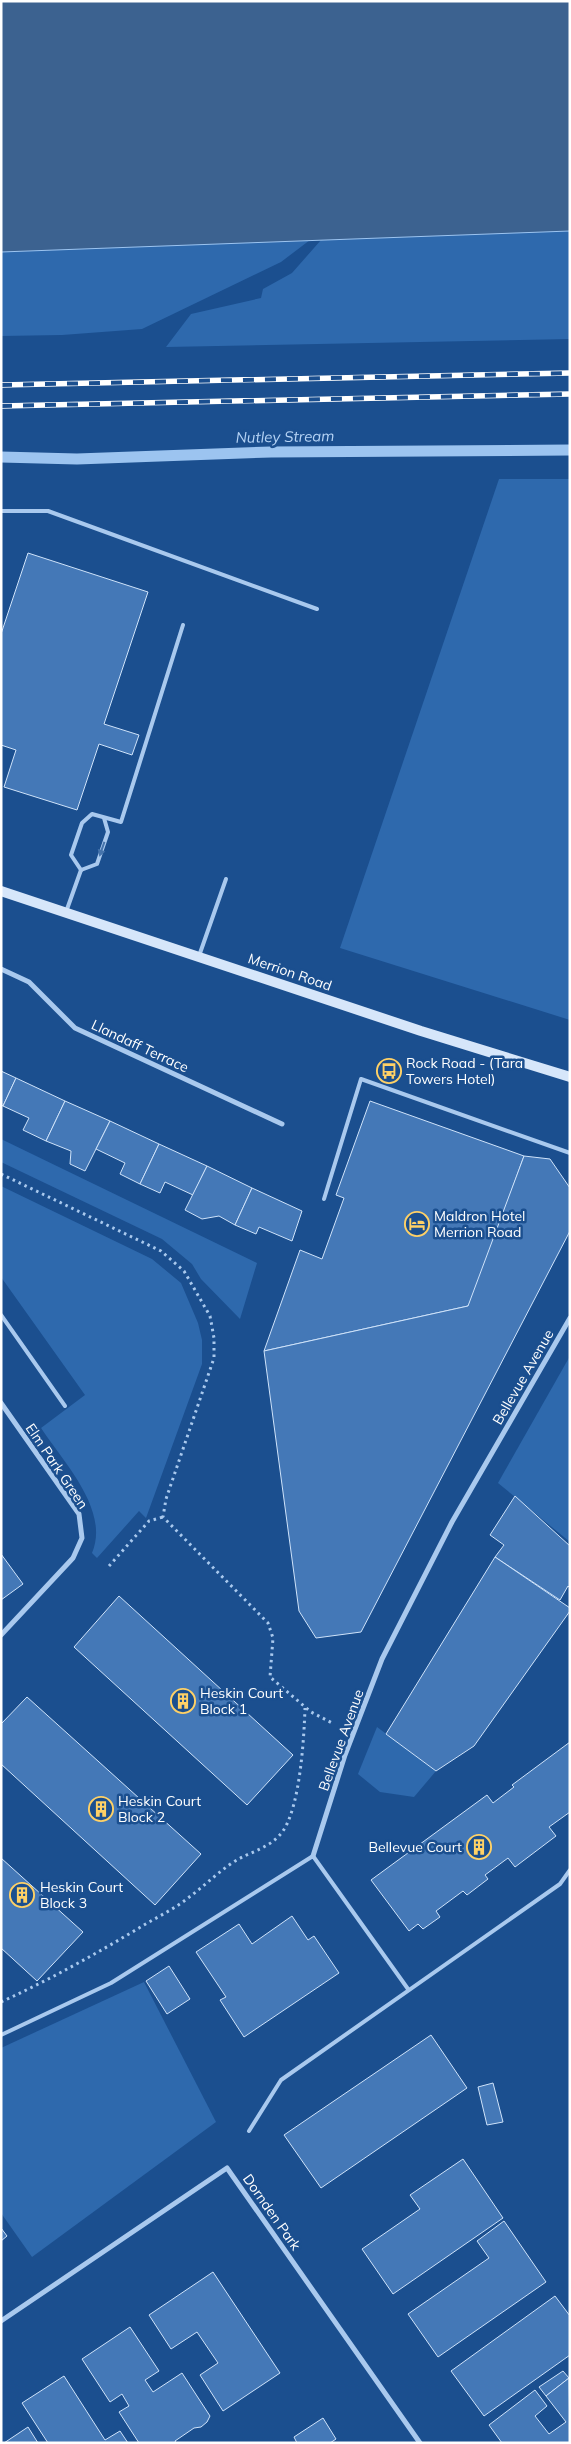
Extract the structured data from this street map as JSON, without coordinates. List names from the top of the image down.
{
  "streets": {
    "main road": ["Merrion Road"],
    "street": [
      "Llandaff Terrace",
      "Bellevue Avenue",
      "Elm Park Green",
      "Dornden Park"
    ]
  },
  "water": ["Nutley Stream"],
  "places": {
    "bus stop": ["Rock Road - (Tara Towers Hotel)"],
    "hotel": ["Maldron Hotel Merrion Road"],
    "building": [
      "Heskin Court Block 1",
      "Heskin Court Block 2",
      "Bellevue Court",
      "Heskin Court Block 3"
    ]
  }
}
